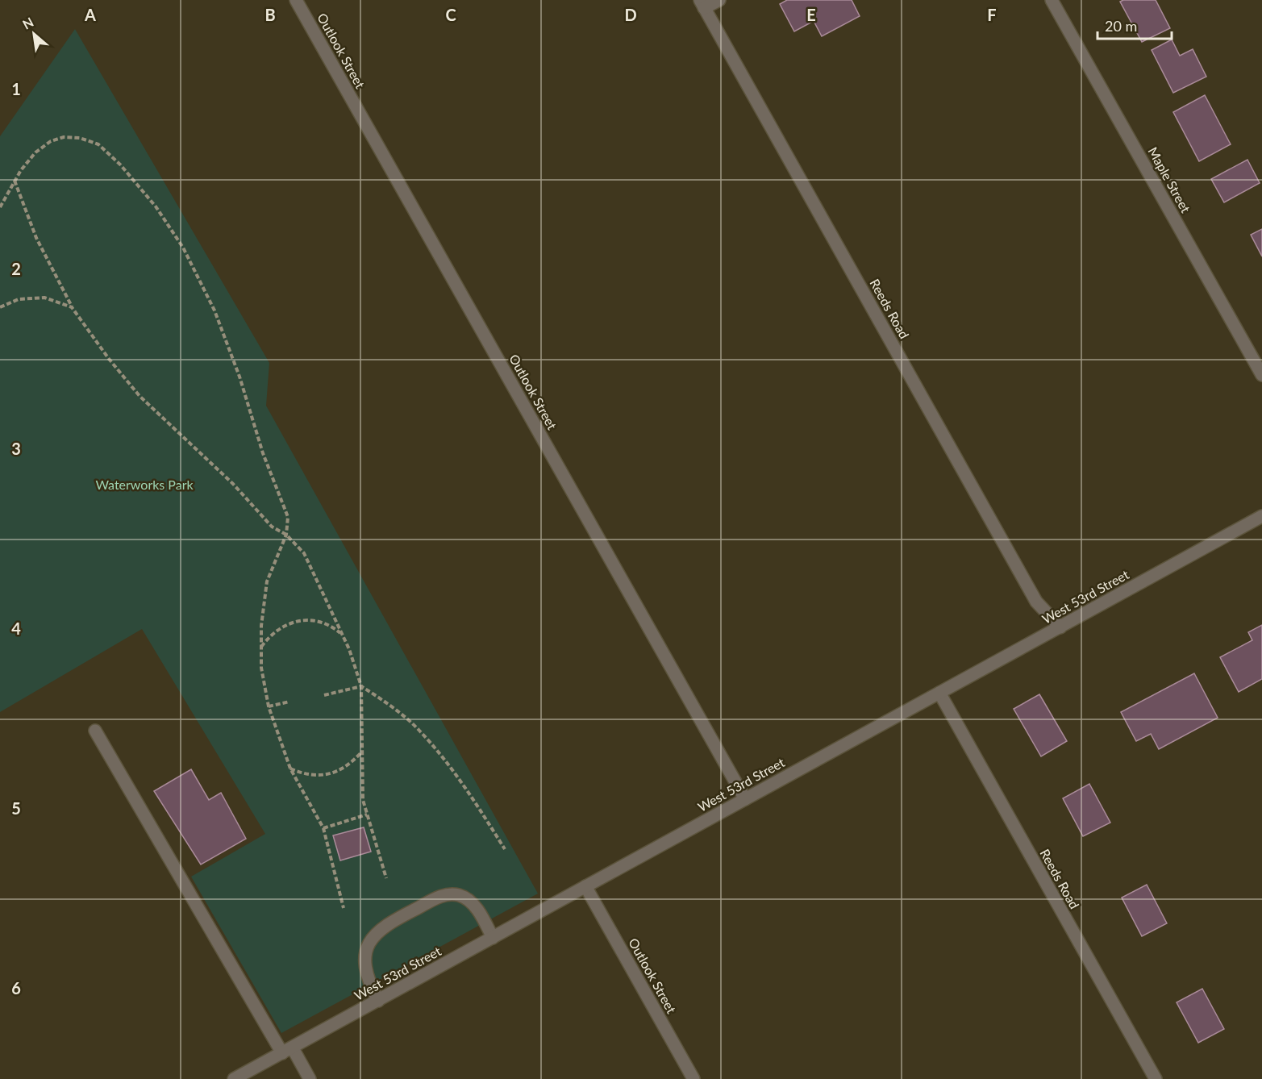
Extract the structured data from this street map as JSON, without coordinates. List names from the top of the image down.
{
  "streets": {
    "street": [
      "Outlook Street",
      "Maple Street",
      "Reeds Road",
      "West 53rd Street"
    ]
  },
  "crossings": [
    ["Outlook Street", "West 53rd Street"],
    ["Reeds Road", "West 53rd Street"]
  ],
  "parks": ["Waterworks Park"],
  "scale_bar": "20 m",
  "north": "top left",
  "grid": {
    "columns": [
      "A",
      "B",
      "C",
      "D",
      "E",
      "F"
    ],
    "rows": [
      "1",
      "2",
      "3",
      "4",
      "5",
      "6"
    ]
  }
}
